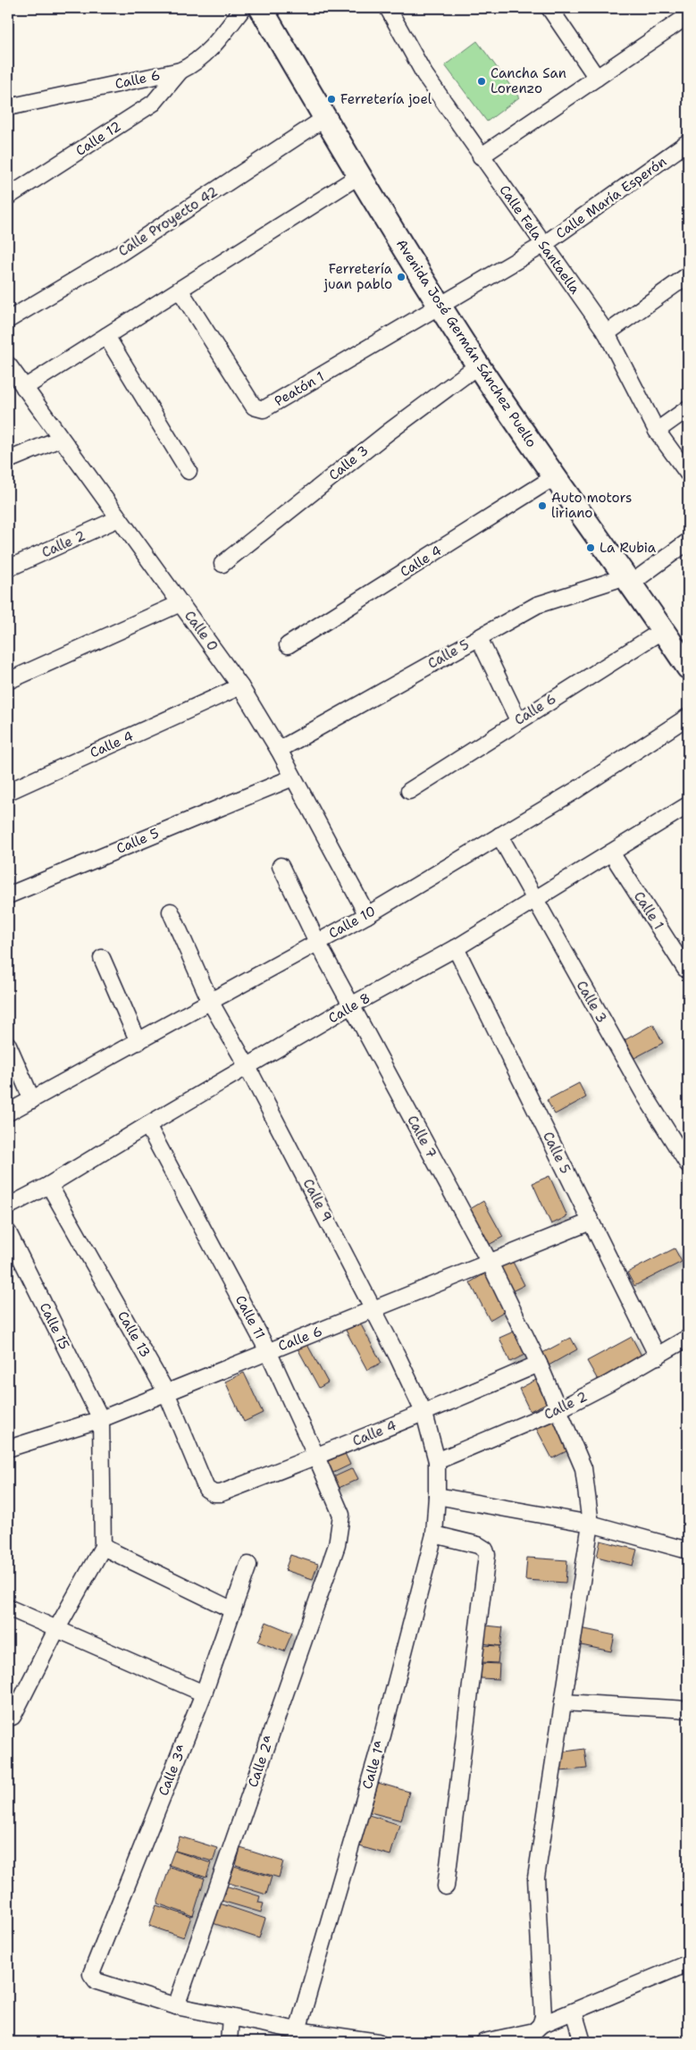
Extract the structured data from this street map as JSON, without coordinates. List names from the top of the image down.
{
  "streets": {
    "main road": ["Avenida José Germán Sánchez Puello"],
    "street": [
      "Calle 6",
      "Calle 12",
      "Calle María Esperón",
      "Calle Proyecto 42",
      "Calle Fela Santaella",
      "Peatón 1",
      "Calle 3",
      "Calle 2",
      "Calle 4",
      "Calle 0",
      "Calle 5",
      "Calle 1",
      "Calle 10",
      "Calle 8",
      "Calle 7",
      "Calle 9",
      "Calle 11",
      "Calle 15",
      "Calle 13",
      "Calle 2ª",
      "Calle 1ª",
      "Calle 3ª"
    ]
  },
  "crossings": [
    ["Calle 6", "Calle 12"],
    ["Calle 6", "Avenida José Germán Sánchez Puello"],
    ["Calle 6", "Calle 5"],
    ["Calle 6", "Calle 7"],
    ["Calle 6", "Calle 9"],
    ["Calle 6", "Calle 11"],
    ["Calle 6", "Calle 15"],
    ["Calle 6", "Calle 13"],
    ["Calle María Esperón", "Calle Fela Santaella"],
    ["Calle María Esperón", "Avenida José Germán Sánchez Puello"],
    ["Calle María Esperón", "Peatón 1"],
    ["Calle Proyecto 42", "Avenida José Germán Sánchez Puello"],
    ["Avenida José Germán Sánchez Puello", "Peatón 1"],
    ["Avenida José Germán Sánchez Puello", "Calle 3"],
    ["Avenida José Germán Sánchez Puello", "Calle 4"],
    ["Avenida José Germán Sánchez Puello", "Calle 5"],
    ["Calle 3", "Calle 10"],
    ["Calle 3", "Calle 8"],
    ["Calle 2", "Calle 0"],
    ["Calle 2", "Calle 5"],
    ["Calle 2", "Calle 7"],
    ["Calle 2", "Calle 9"],
    ["Calle 4", "Calle 0"],
    ["Calle 4", "Calle 7"],
    ["Calle 4", "Calle 9"],
    ["Calle 4", "Calle 11"],
    ["Calle 4", "Calle 13"],
    ["Calle 0", "Calle 5"],
    ["Calle 0", "Calle 10"],
    ["Calle 5", "Calle 8"],
    ["Calle 1", "Calle 8"],
    ["Calle 10", "Calle 7"],
    ["Calle 10", "Calle 9"],
    ["Calle 8", "Calle 7"],
    ["Calle 8", "Calle 9"],
    ["Calle 8", "Calle 11"],
    ["Calle 8", "Calle 13"],
    ["Calle 9", "Calle 1ª"],
    ["Calle 11", "Calle 2ª"],
    ["Calle 2ª", "Calle 3ª"]
  ],
  "places": [
    "Cancha San Lorenzo",
    "Ferretería joel",
    "Ferretería juan pablo",
    "Auto motors liriano",
    "La Rubia"
  ]
}
